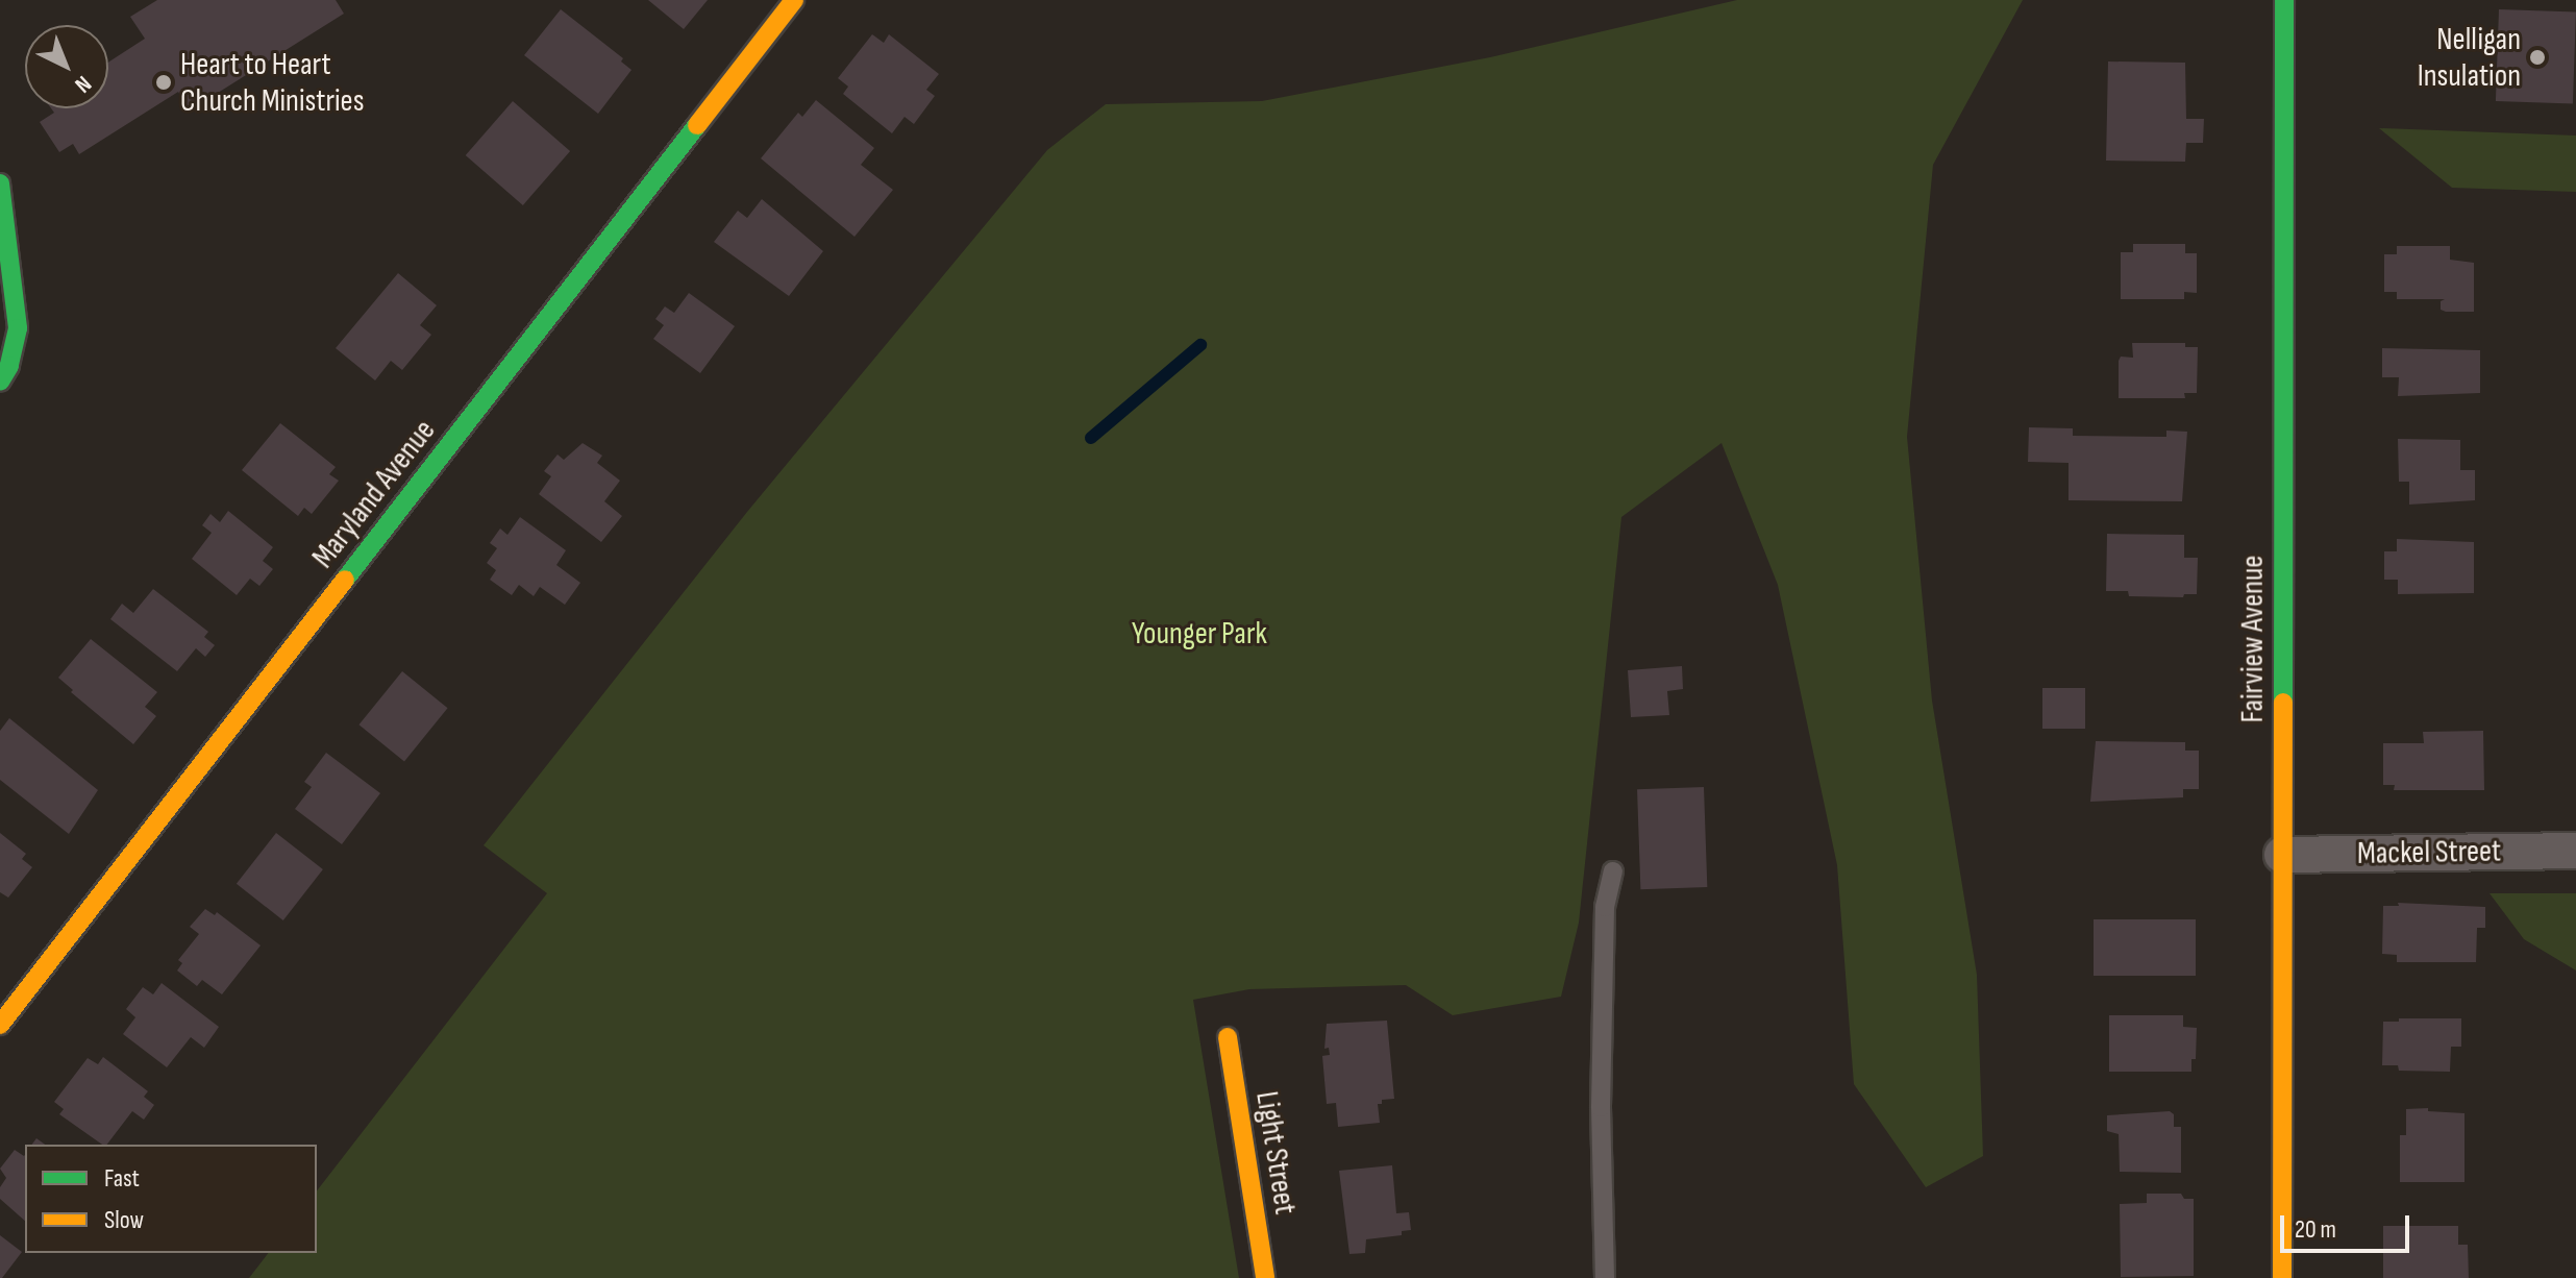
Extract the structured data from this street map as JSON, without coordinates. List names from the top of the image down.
{
  "streets": {
    "street": [
      "Maryland Avenue",
      "Fairview Avenue",
      "Mackel Street",
      "Light Street"
    ]
  },
  "crossings": [
    ["Fairview Avenue", "Mackel Street"]
  ],
  "parks": ["Younger Park"],
  "places": ["Nelligan Insulation", "Heart to Heart Church Ministries"],
  "legend": ["Fast", "Slow"],
  "scale_bar": "20 m",
  "north": "bottom right"
}
